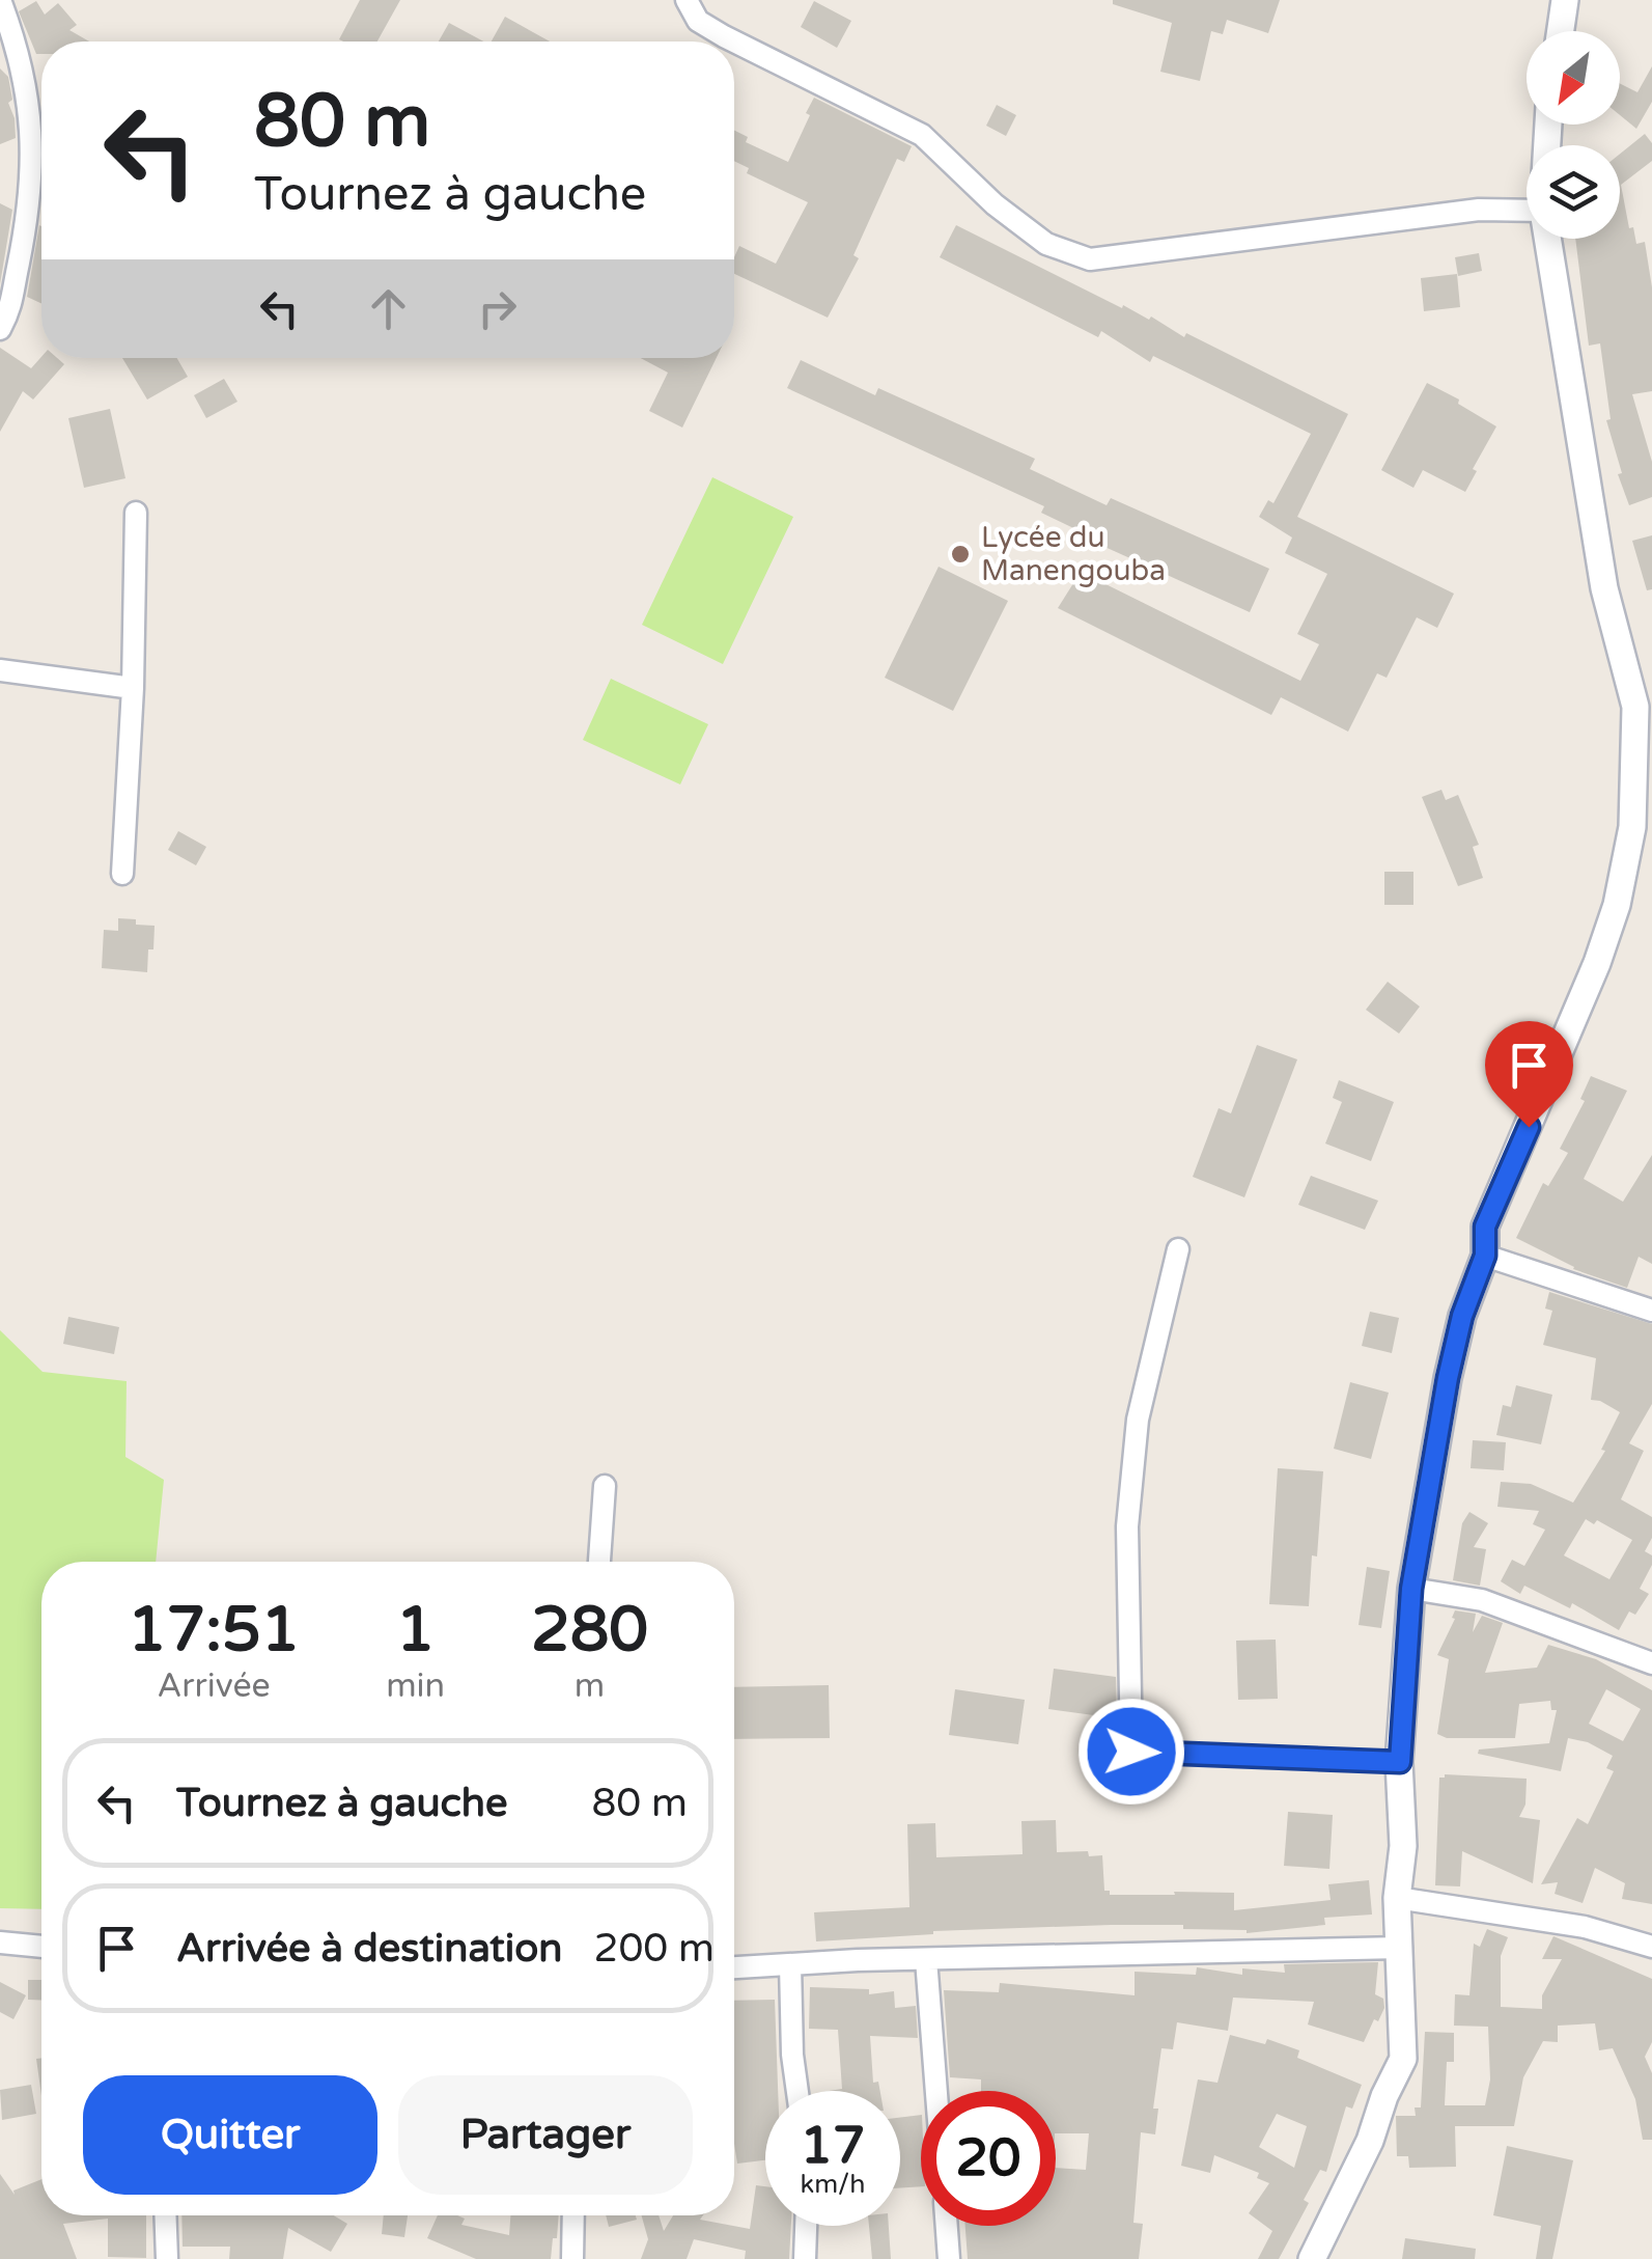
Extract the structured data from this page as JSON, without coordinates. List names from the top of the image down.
{
  "places": ["Lycée du Manengouba"],
  "north": "bottom left",
  "page": {
    "turn": ["80 m", "Tournez à gauche"],
    "eta": [
      "17:51",
      "Arrivée",
      "1",
      "min",
      "280",
      "m"
    ],
    "list": [
      {
        "name": "Tournez à gauche",
        "value": "80 m"
      },
      {
        "name": "Arrivée à destination",
        "value": "200 m"
      }
    ],
    "buttons": ["Quitter", "Partager"],
    "speed": "17 km/h",
    "limit": "20"
  }
}
